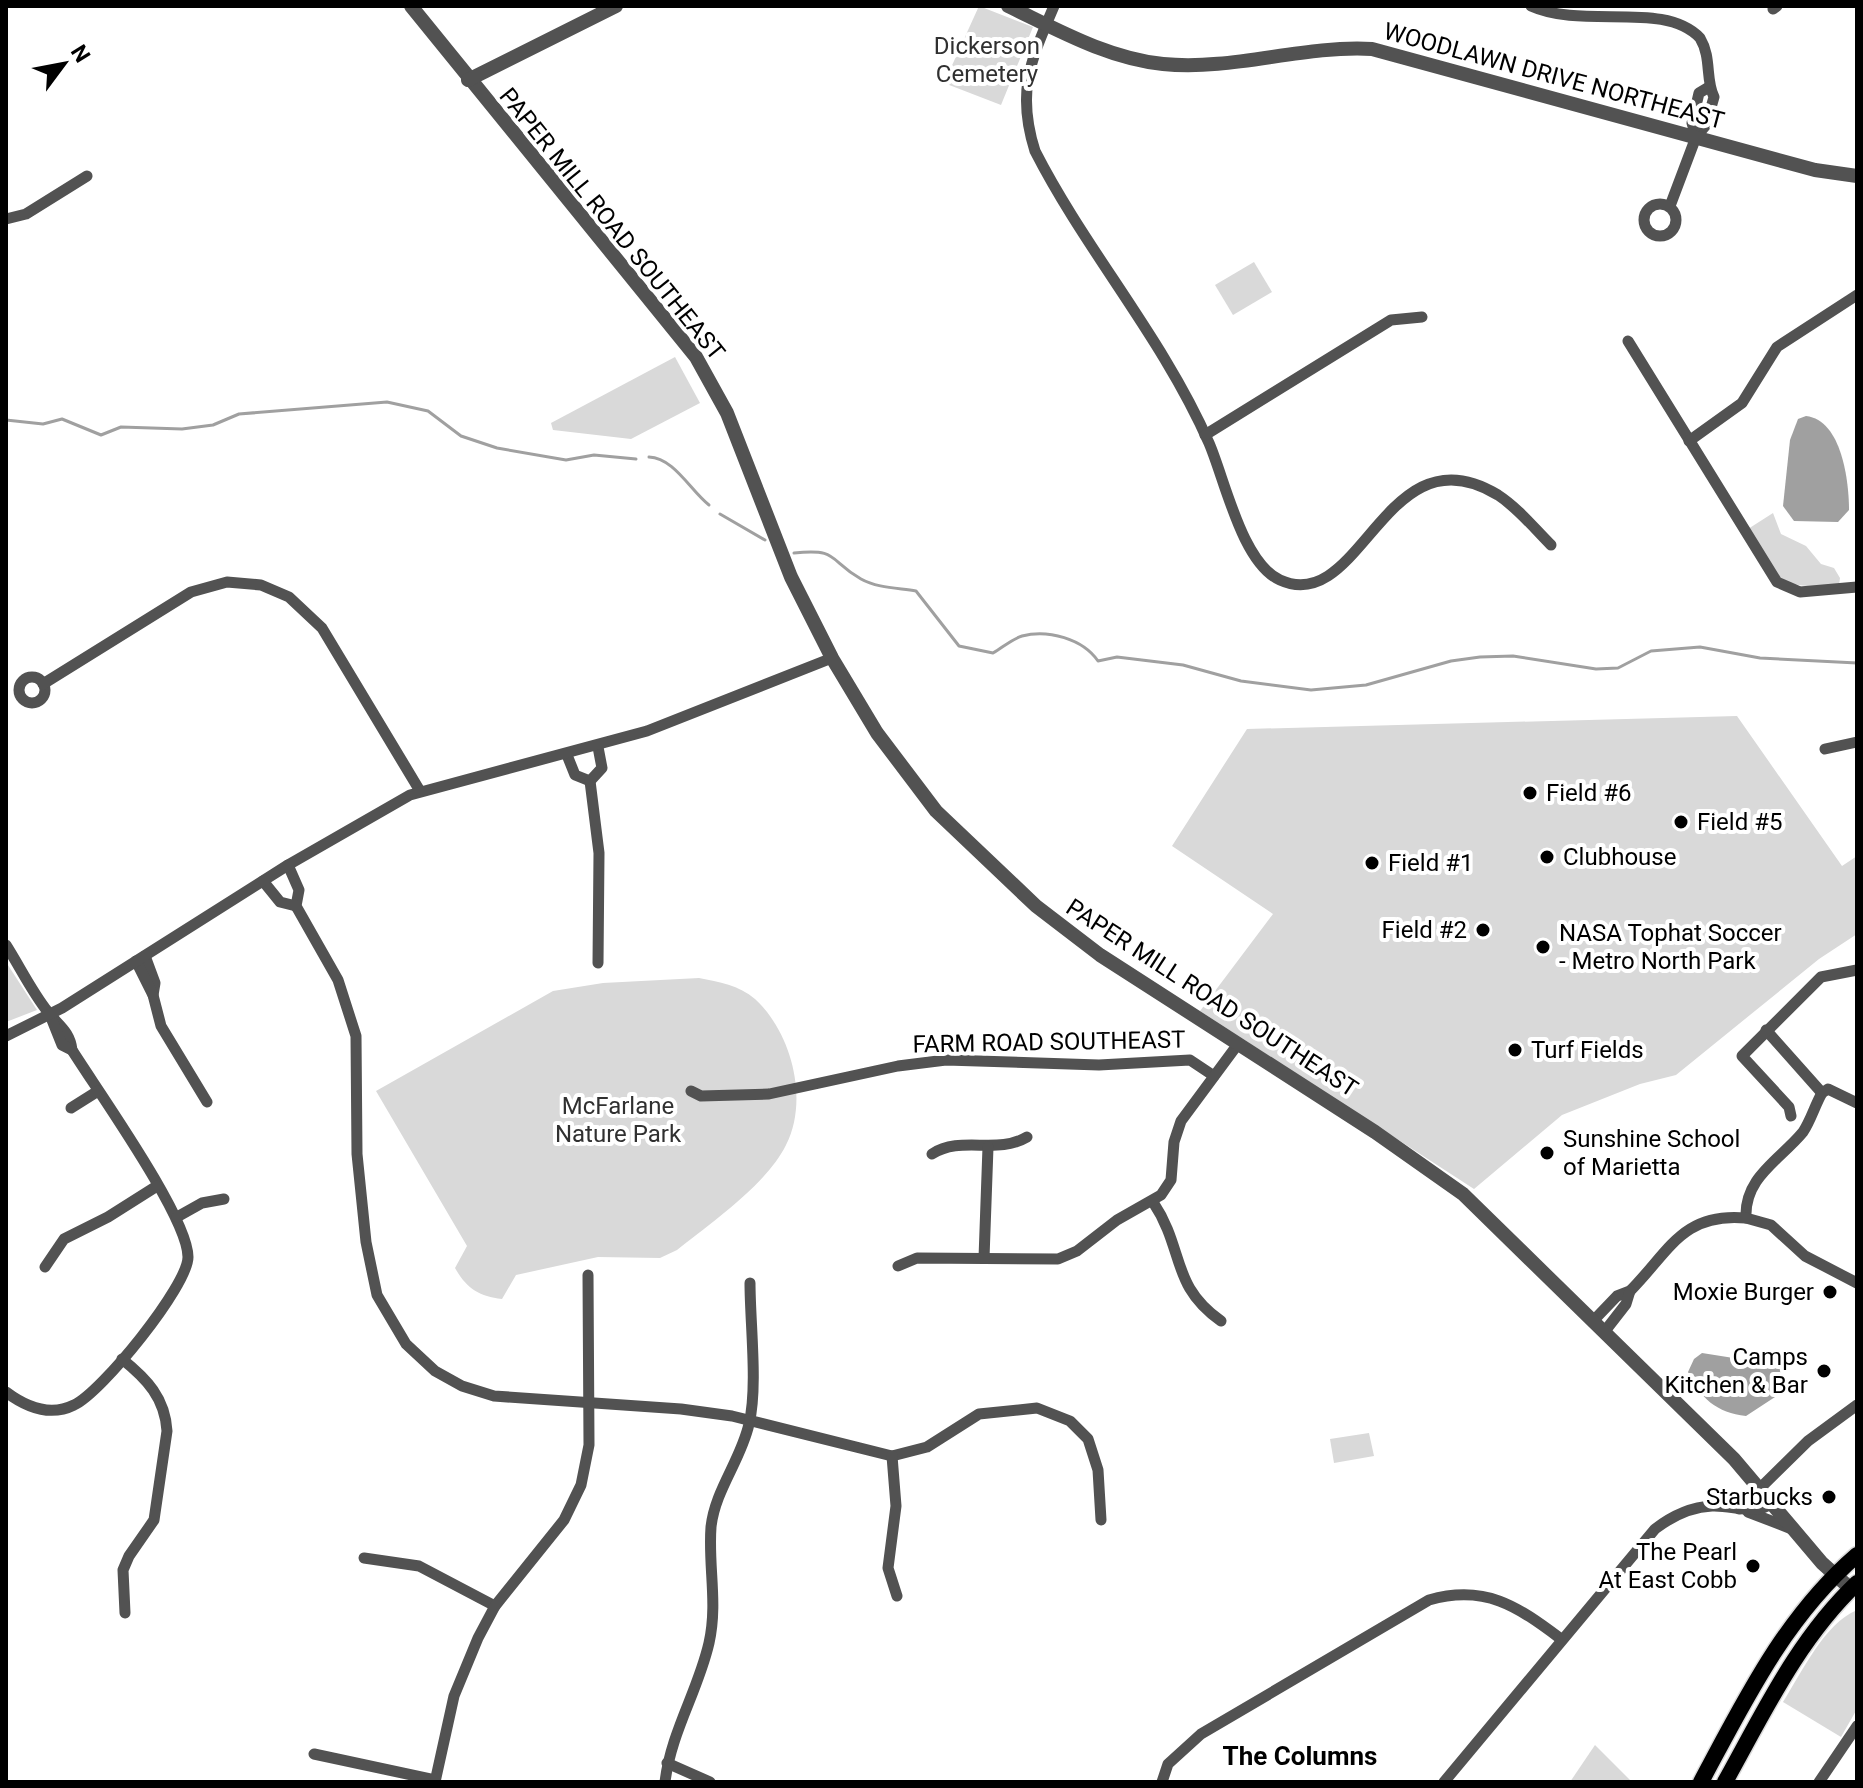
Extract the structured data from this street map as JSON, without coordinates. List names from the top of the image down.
{
  "streets": {
    "street": ["WOODLAWN DRIVE NORTHEAST", "PAPER MILL ROAD SOUTHEAST", "FARM ROAD SOUTHEAST"]
  },
  "districts": ["The Columns"],
  "parks": ["Dickerson Cemetery", "McFarlane Nature Park"],
  "places": [
    "Field #6",
    "Field #5",
    "Clubhouse",
    "Field #1",
    "Field #2",
    "NASA Tophat Soccer - Metro North Park",
    "Turf Fields",
    "Sunshine School of Marietta",
    "Moxie Burger",
    "Camps Kitchen & Bar",
    "Starbucks",
    "The Pearl At East Cobb"
  ],
  "north": "top right"
}
